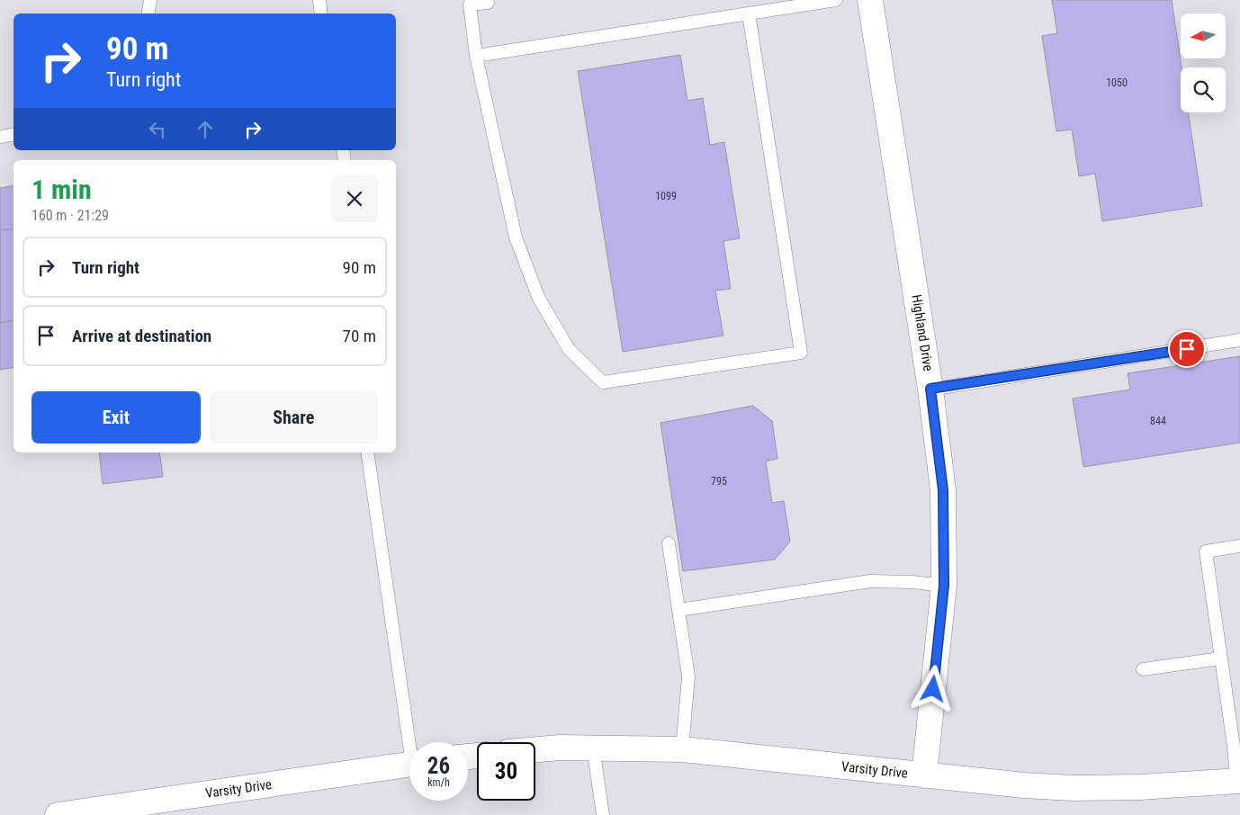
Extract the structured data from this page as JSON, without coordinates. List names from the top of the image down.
{
  "streets": {
    "street": ["Highland Drive", "Varsity Drive"]
  },
  "crossings": [
    ["Highland Drive", "Varsity Drive"]
  ],
  "house_numbers": [
    "1050",
    "1099",
    "844",
    "795"
  ],
  "north": "left",
  "page": {
    "turn": ["90 m", "Turn right"],
    "heading": ["1 min", "160 m · 21:29"],
    "list": [
      {
        "name": "Turn right",
        "value": "90 m"
      },
      {
        "name": "Arrive at destination",
        "value": "70 m"
      }
    ],
    "buttons": ["Exit", "Share"],
    "speed": "26 km/h",
    "limit": "30"
  }
}
